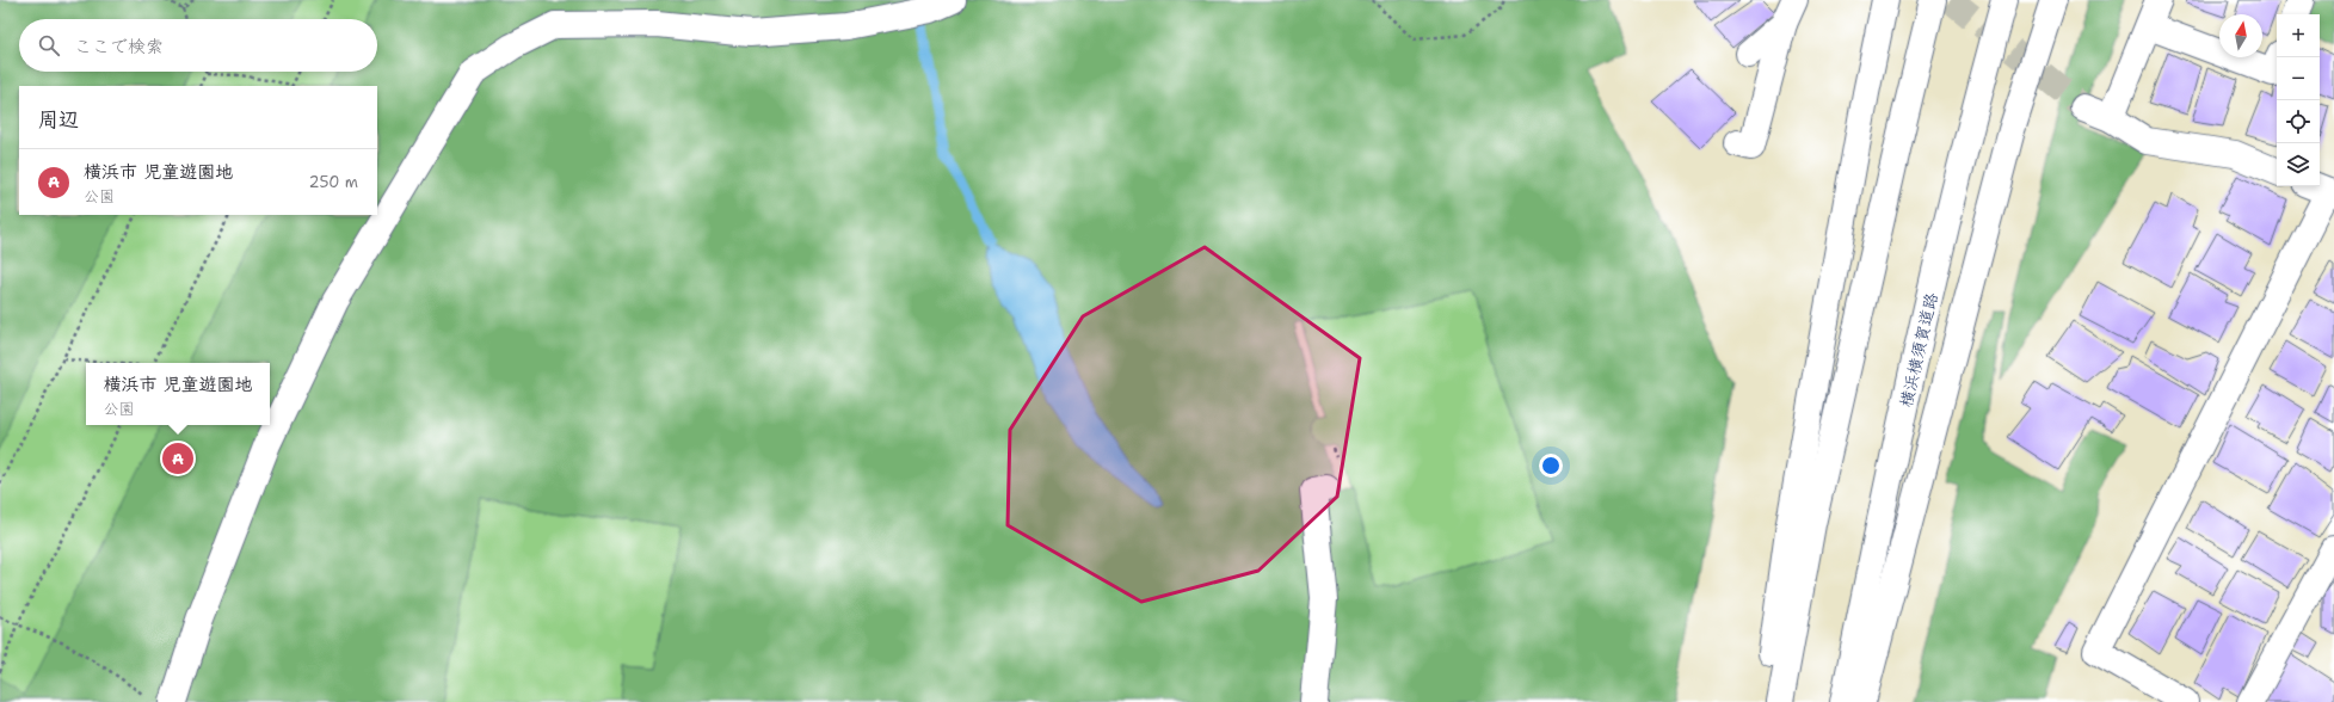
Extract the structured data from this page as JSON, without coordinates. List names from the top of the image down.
{
  "streets": {
    "main road": ["横浜横須賀道路"]
  },
  "north": "top",
  "page": {
    "map_buttons": ["+", "−"],
    "search": "ここで検索",
    "heading": "周辺",
    "list": [
      {
        "mark": "A",
        "name": "横浜市 児童遊園地",
        "note": "公園",
        "value": "250 m"
      }
    ],
    "popup": ["横浜市 児童遊園地", "公園"],
    "pins": "A"
  }
}
